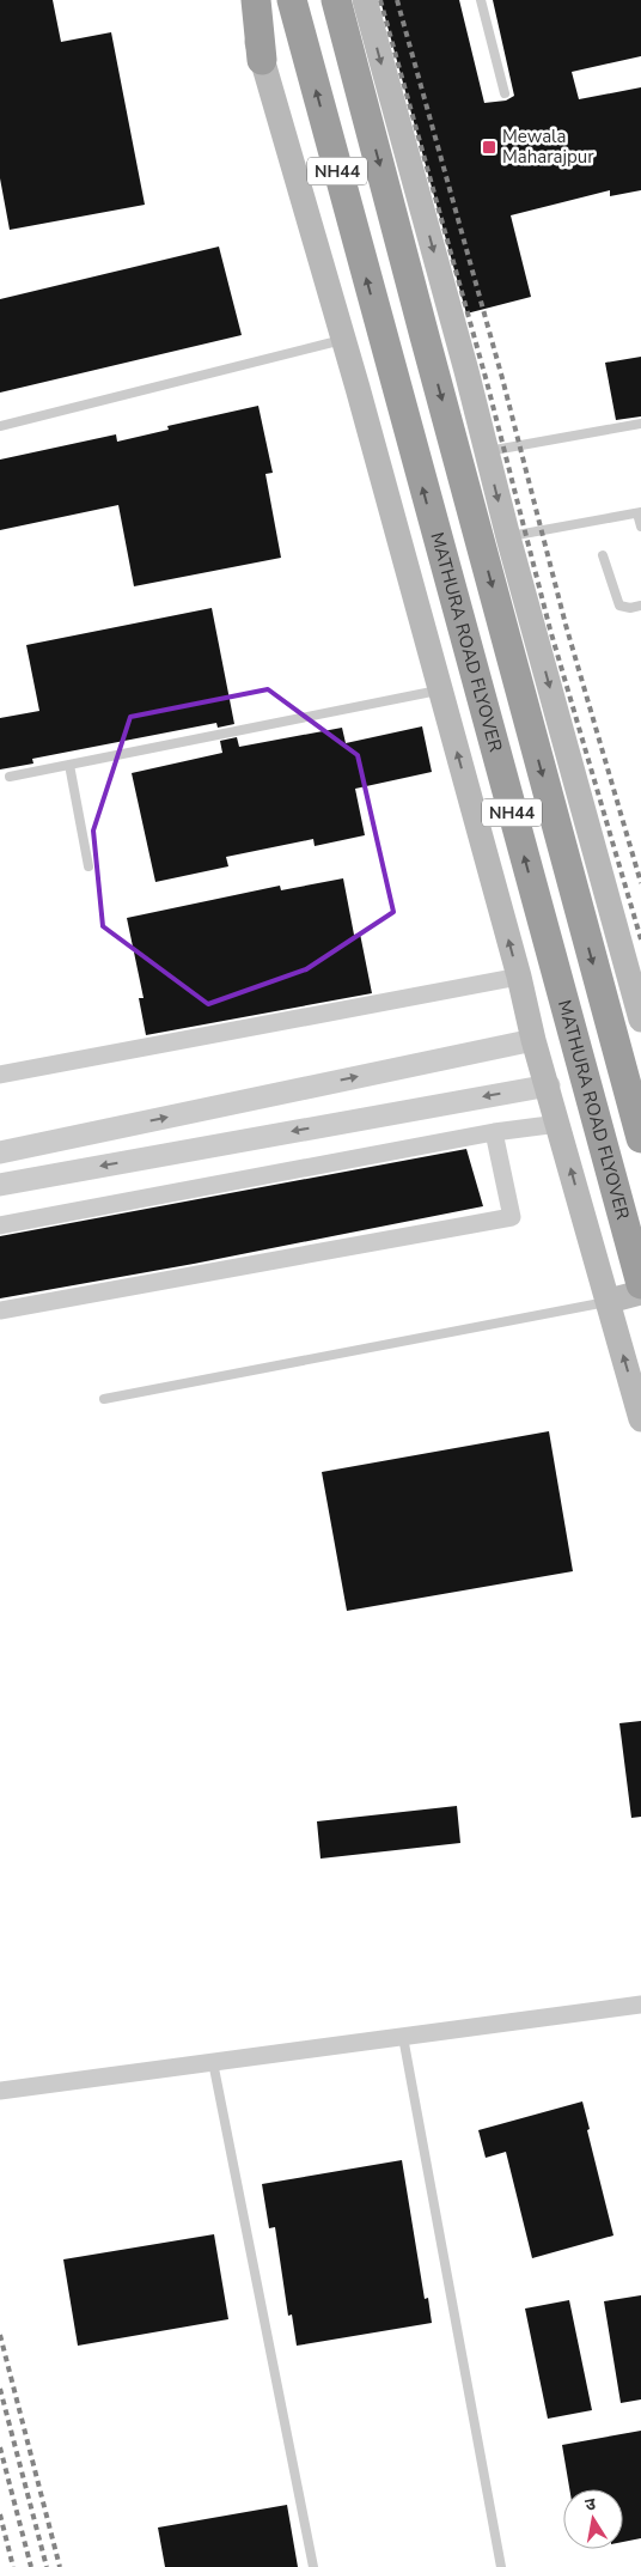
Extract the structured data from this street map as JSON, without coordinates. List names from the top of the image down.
{
  "streets": {
    "highway": ["NH44", "MATHURA ROAD FLYOVER"]
  },
  "places": {
    "transit": ["Mewala Maharajpur"]
  },
  "north": "top"
}
